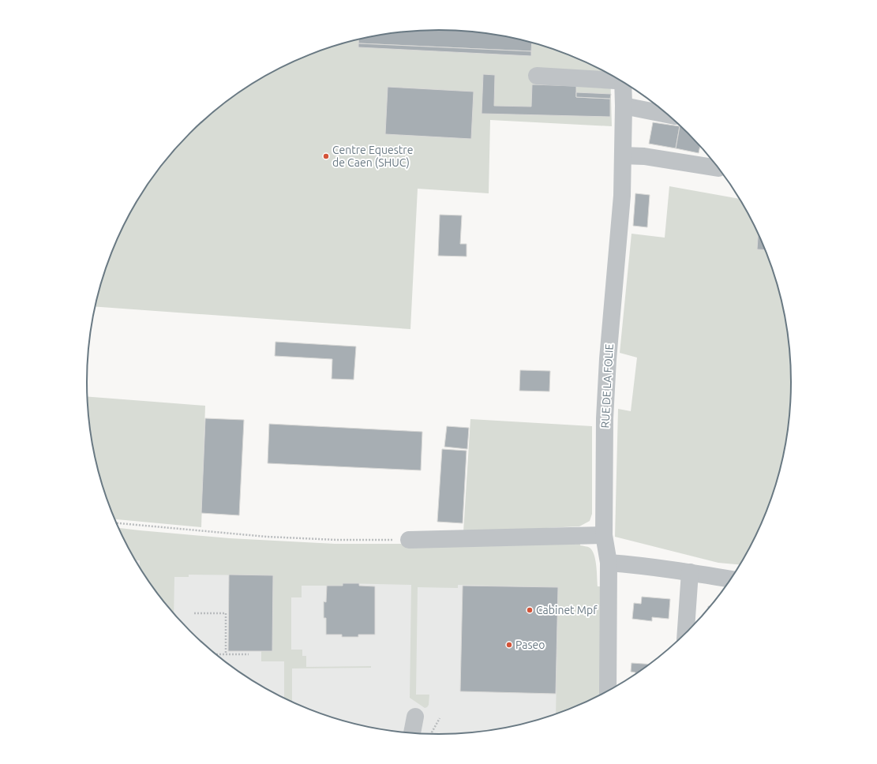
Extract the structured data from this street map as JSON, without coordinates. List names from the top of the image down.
{
  "streets": {
    "street": ["RUE DE LA FOLIE"]
  },
  "places": ["Centre Equestre de Caen (SHUC)", "Cabinet Mpf", "Paseo"]
}
